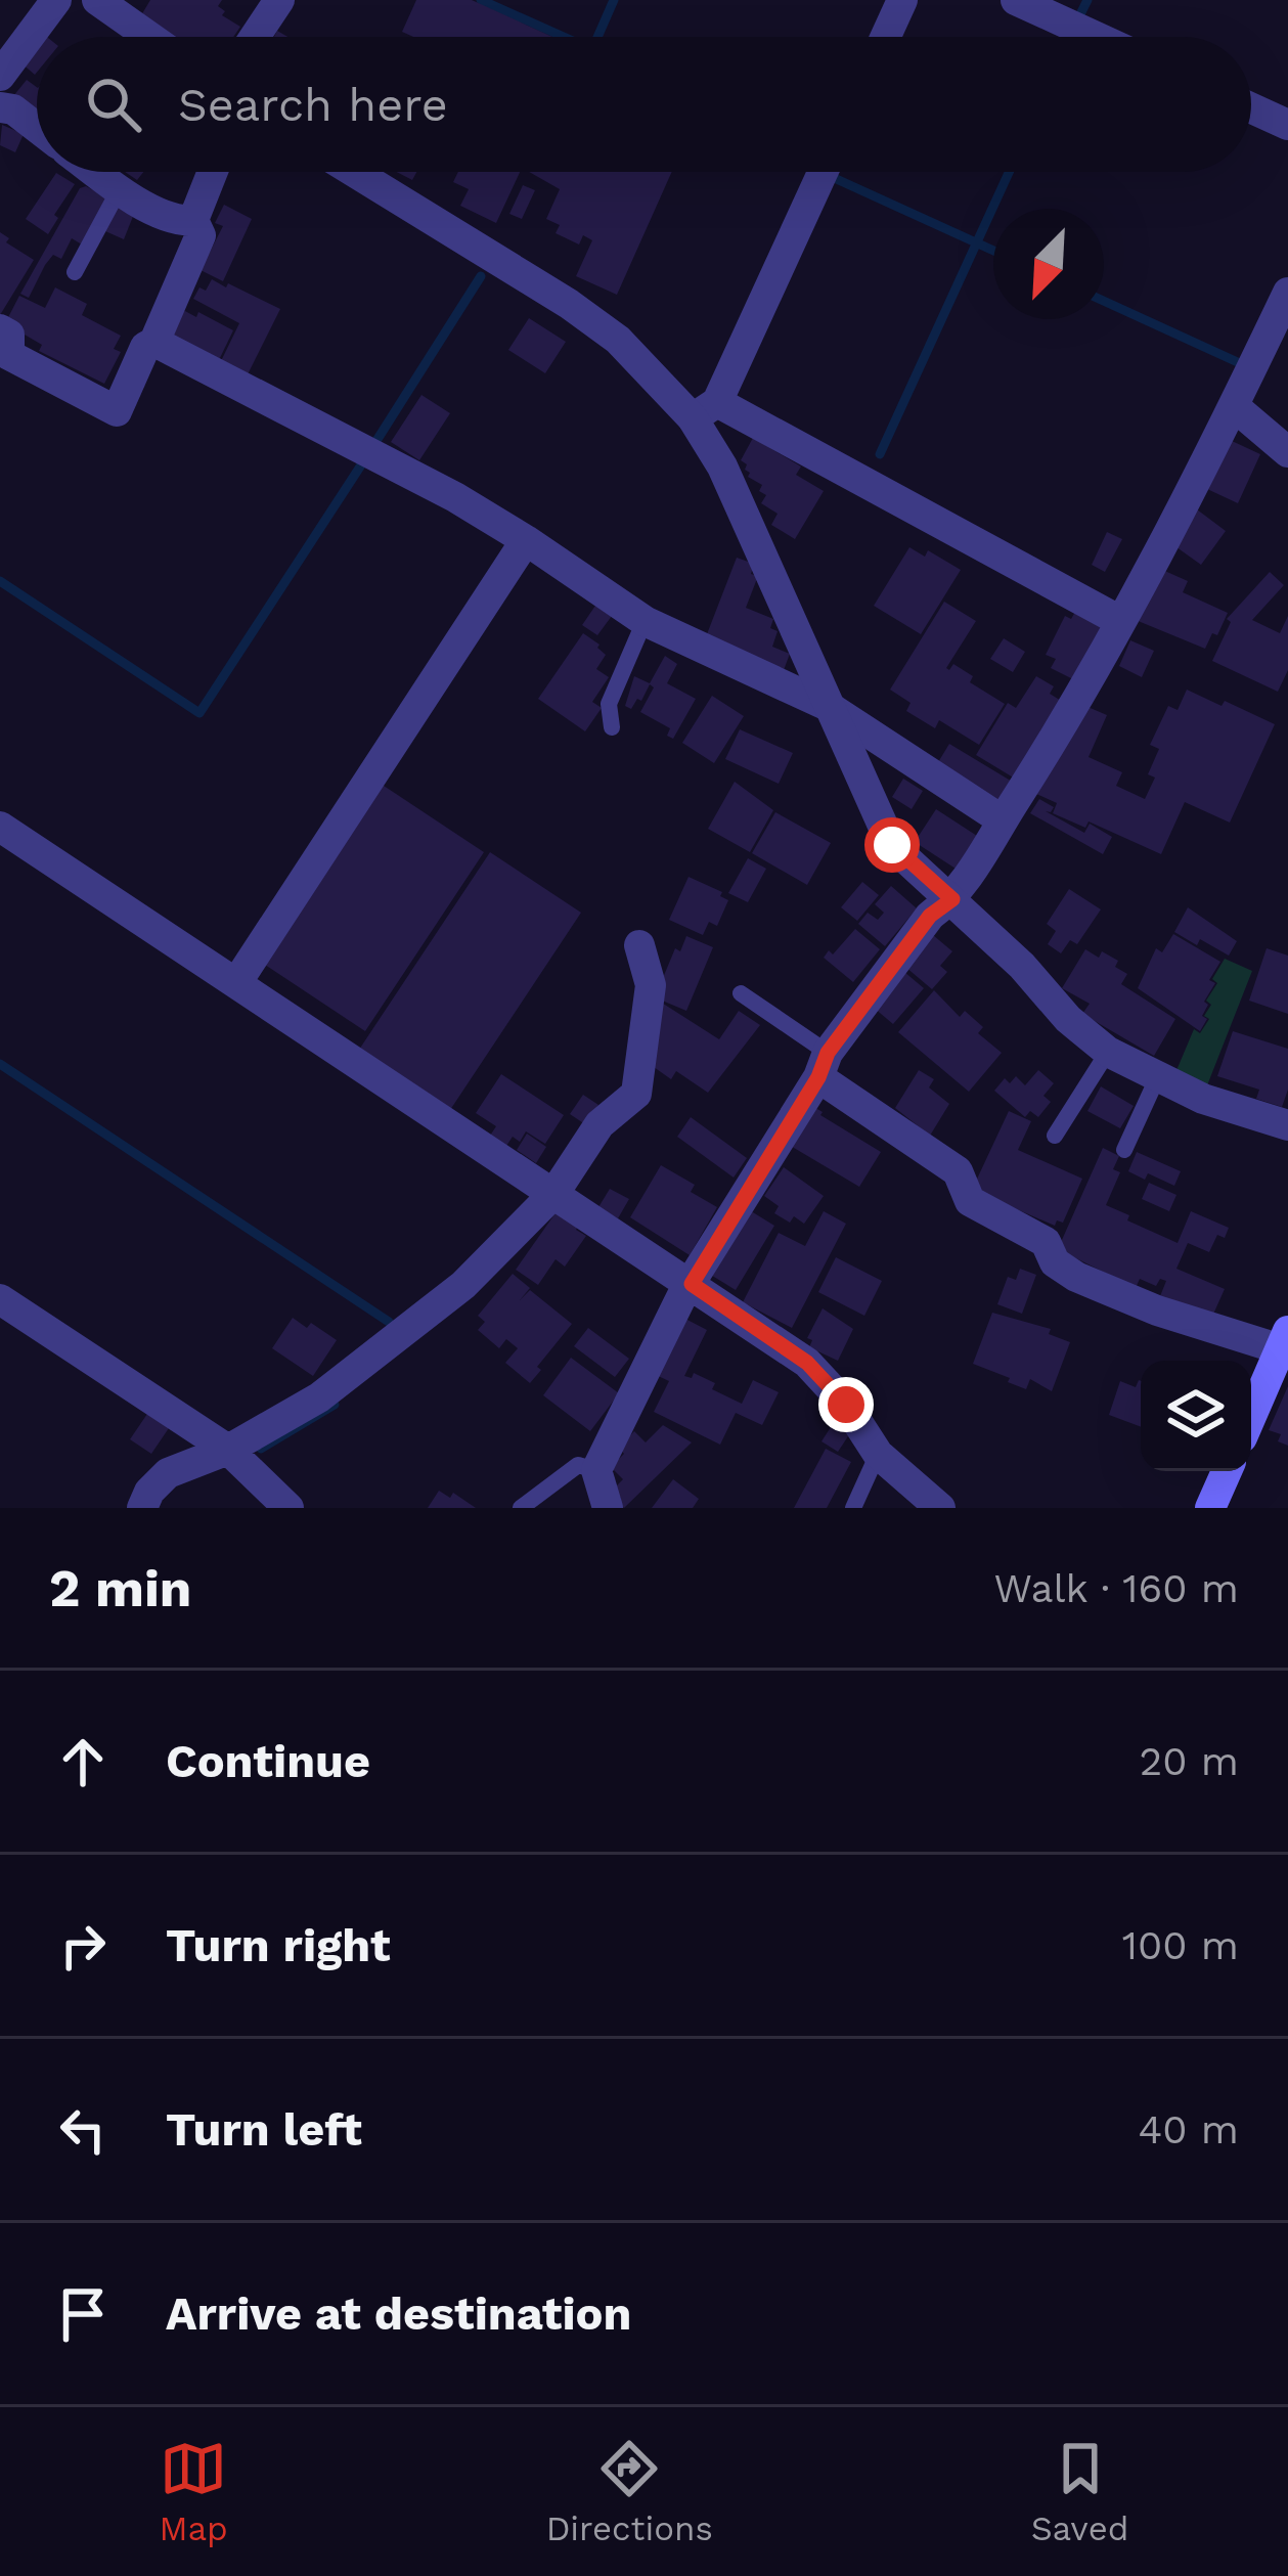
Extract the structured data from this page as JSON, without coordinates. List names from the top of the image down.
{
  "north": "bottom left",
  "page": {
    "search": "Search here",
    "heading": ["2 min", "Walk · 160 m"],
    "list": [
      ["Continue", "20 m"],
      ["Turn right", "100 m"],
      ["Turn left", "40 m"],
      "Arrive at destination"
    ],
    "nav": ["Map", "Directions", "Saved"]
  }
}
